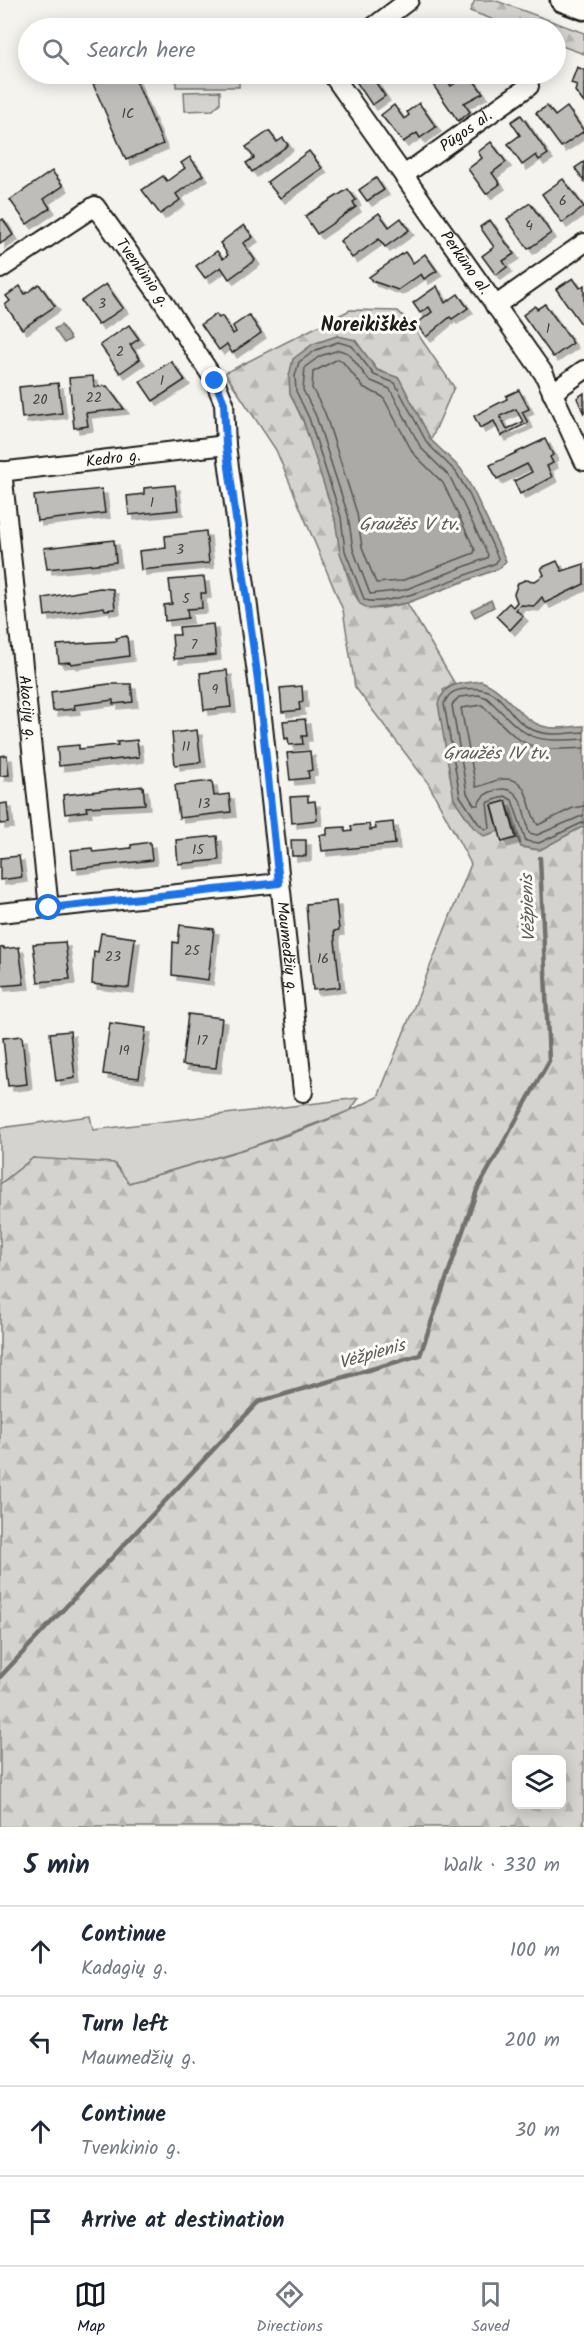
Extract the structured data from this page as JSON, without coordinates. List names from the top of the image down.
{
  "streets": {
    "street": [
      "Pūgos al.",
      "Perkūno al.",
      "Tvenkinio g.",
      "Kedro g.",
      "Akacijų g.",
      "Maumedžių g."
    ]
  },
  "crossings": [
    ["Pūgos al.", "Perkūno al."],
    ["Tvenkinio g.", "Kedro g."],
    ["Tvenkinio g.", "Maumedžių g."],
    ["Kedro g.", "Akacijų g."],
    ["Kedro g.", "Maumedžių g."]
  ],
  "districts": ["Noreikiškės"],
  "water": ["Graužės V tv.", "Graužės IV tv.", "Vėžpienis"],
  "house_numbers": [
    "1C",
    "6",
    "4",
    "3",
    "1",
    "2",
    "1",
    "22",
    "20",
    "1",
    "3",
    "5",
    "7",
    "9",
    "11",
    "13",
    "15",
    "25",
    "23",
    "16",
    "17",
    "19"
  ],
  "page": {
    "search": "Search here",
    "heading": ["5 min", "Walk · 330 m"],
    "list": [
      ["Continue", "Kadagių g.", "100 m"],
      ["Turn left", "Maumedžių g.", "200 m"],
      ["Continue", "Tvenkinio g.", "30 m"],
      "Arrive at destination"
    ],
    "nav": ["Map", "Directions", "Saved"]
  }
}
